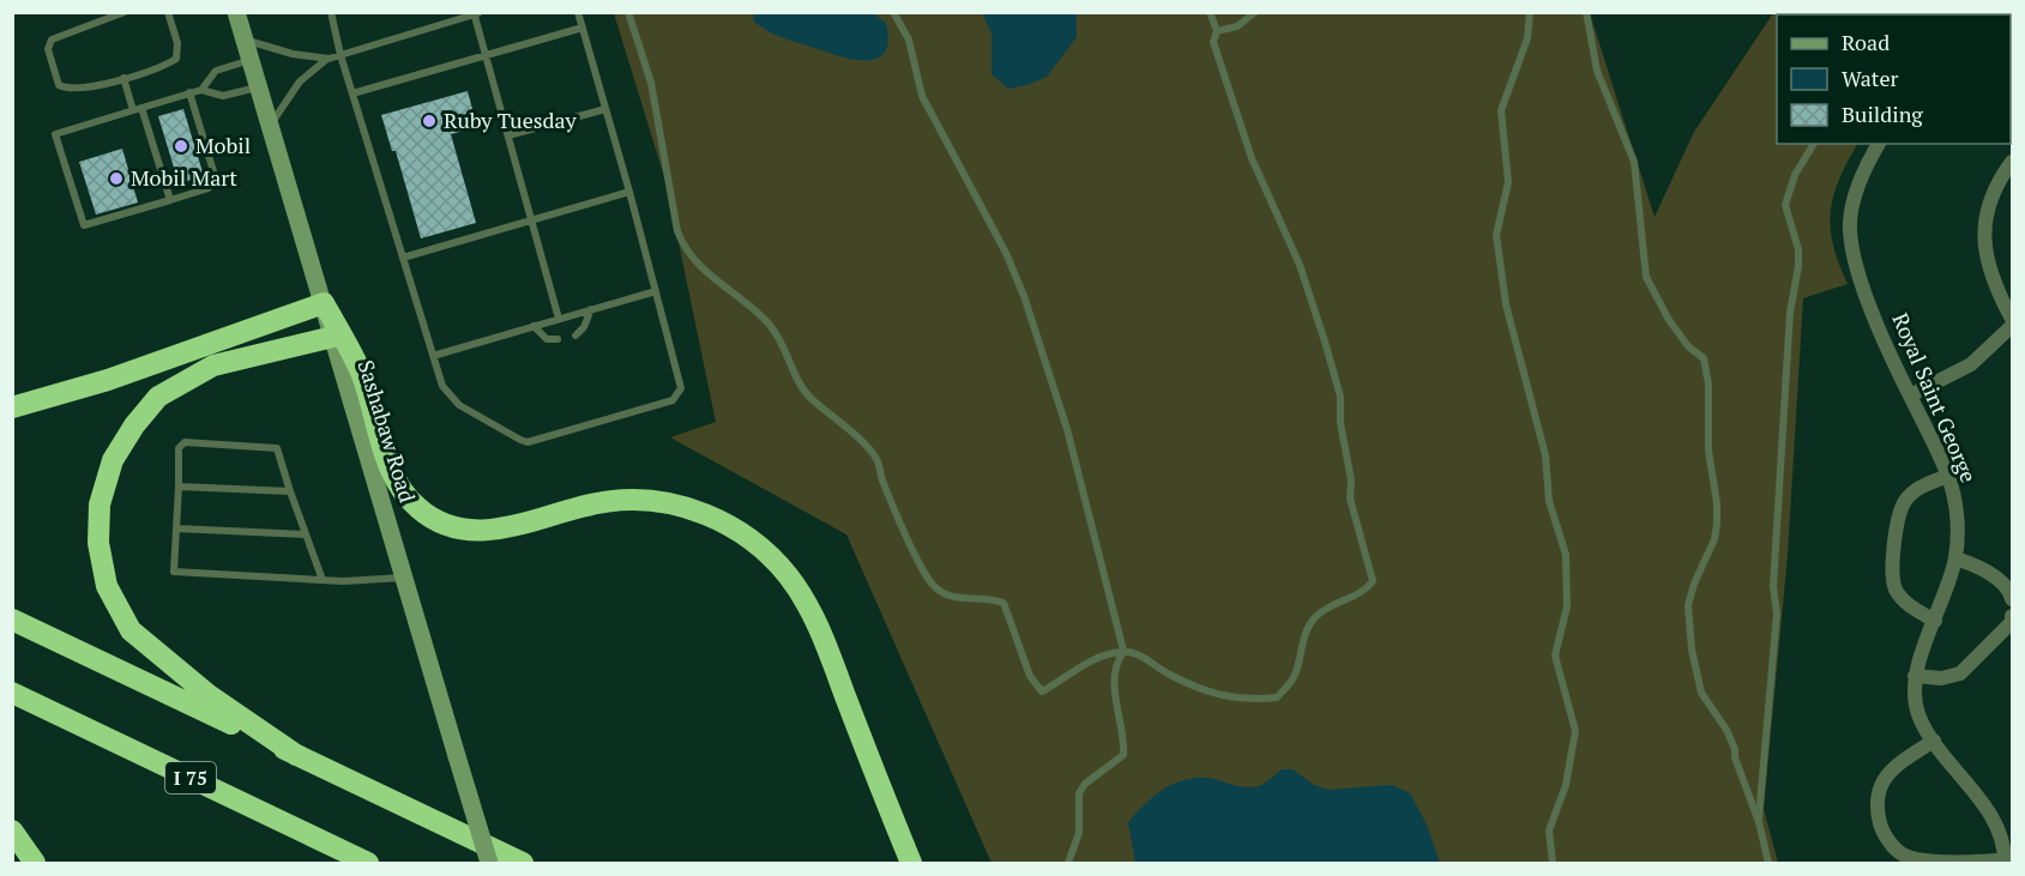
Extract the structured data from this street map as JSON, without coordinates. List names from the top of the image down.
{
  "streets": {
    "highway": ["I 75"],
    "main road": ["Sashabaw Road"],
    "street": ["Royal Saint George"]
  },
  "places": ["Ruby Tuesday", "Mobil", "Mobil Mart"],
  "legend": ["Road", "Water", "Building"]
}
